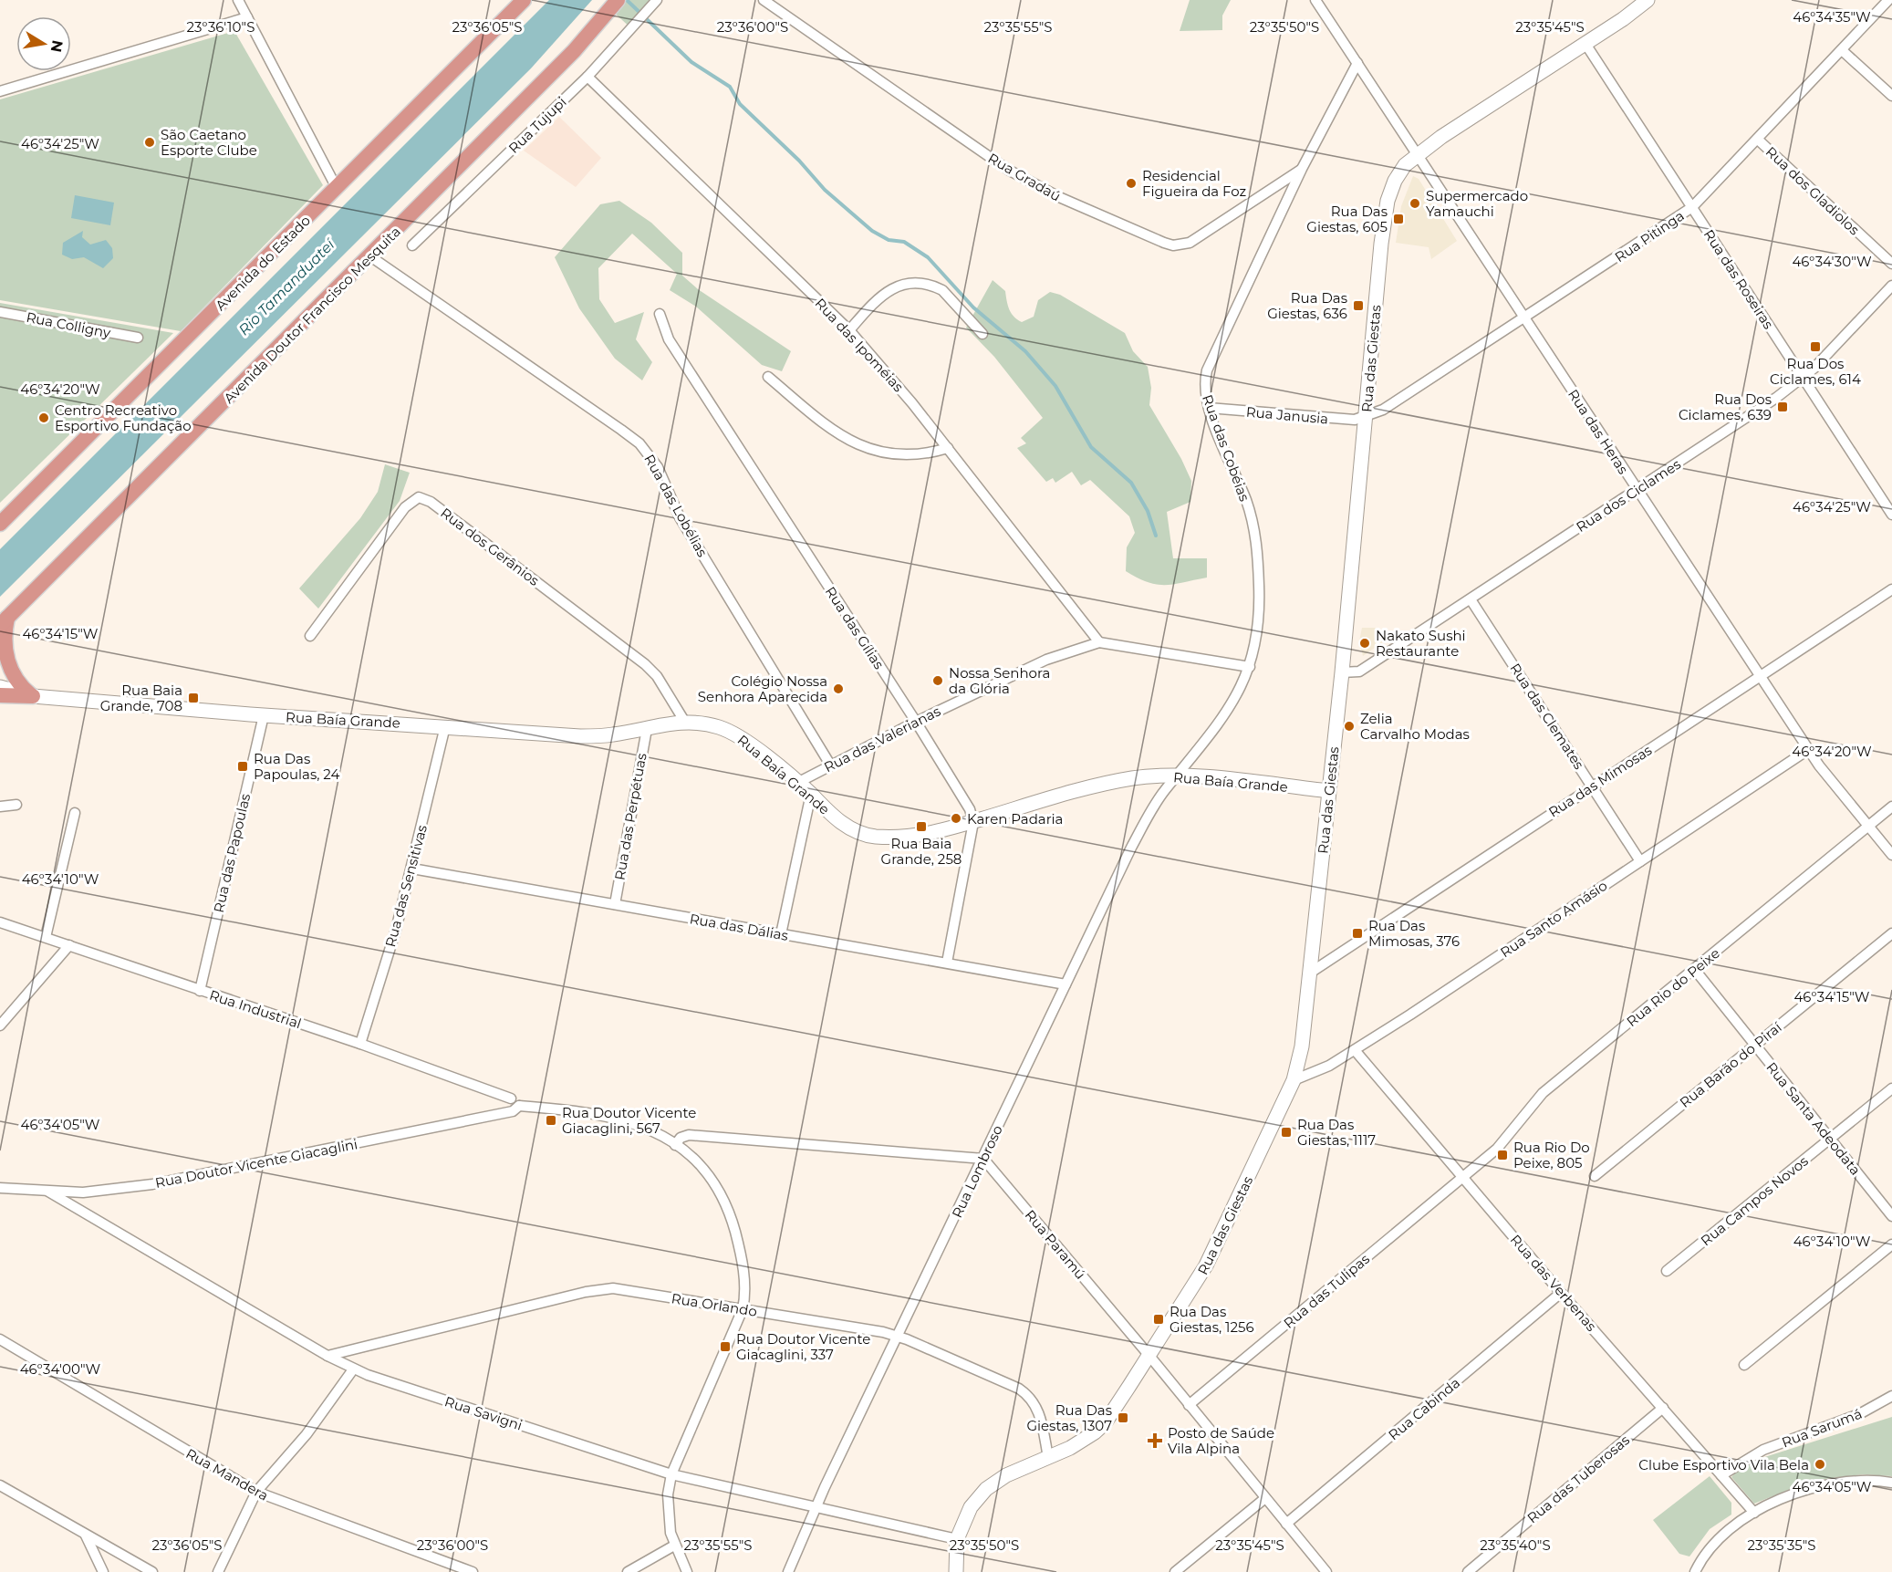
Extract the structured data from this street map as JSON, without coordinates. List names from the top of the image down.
{
  "streets": {
    "highway": ["Avenida do Estado", "Avenida Doutor Francisco Mesquita"],
    "main road": ["Rua das Giestas", "Rua Baía Grande"],
    "street": [
      "Rua Tujupi",
      "Rua Gradaú",
      "Rua dos Gladiolos",
      "Rua Pitinga",
      "Rua das Roseiras",
      "Rua Colligny",
      "Rua das Ipoméias",
      "Rua Janusia",
      "Rua das Heras",
      "Rua das Cobéias",
      "Rua dos Ciclames",
      "Rua das Lobélias",
      "Rua dos Gerânios",
      "Rua das Gílias",
      "Rua das Clemates",
      "Rua das Valerianas",
      "Rua das Mimosas",
      "Rua das Perpétuas",
      "Rua das Papoulas",
      "Rua das Sensitivas",
      "Rua Santo Amásio",
      "Rua das Dálias",
      "Rua Rio do Peixe",
      "Rua Industrial",
      "Rua Barão do Piraí",
      "Rua Santa Adeodata",
      "Rua Doutor Vicente Giacaglini",
      "Rua Lombroso",
      "Rua Campos Novos",
      "Rua Paramú",
      "Rua das Verbenas",
      "Rua das Tulipas",
      "Rua Orlando",
      "Rua Cabinda",
      "Rua Savigni",
      "Rua Sarumá",
      "Rua Mandera",
      "Rua das Tuberosas"
    ]
  },
  "crossings": [
    ["Rua Tujupi", "Rua das Ipoméias"],
    ["Rua Gradaú", "Rua das Cobéias"],
    ["Rua dos Gladiolos", "Rua Pitinga"],
    ["Rua Pitinga", "Rua das Roseiras"],
    ["Rua Pitinga", "Rua das Giestas"],
    ["Rua Pitinga", "Rua Janusia"],
    ["Rua Pitinga", "Rua das Heras"],
    ["Rua das Roseiras", "Rua das Giestas"],
    ["Rua das Roseiras", "Rua dos Ciclames"],
    ["Avenida Doutor Francisco Mesquita", "Rua das Lobélias"],
    ["Rua das Ipoméias", "Rua das Valerianas"],
    ["Rua das Giestas", "Rua Janusia"],
    ["Rua das Giestas", "Rua das Heras"],
    ["Rua das Giestas", "Rua dos Ciclames"],
    ["Rua das Giestas", "Rua Baía Grande"],
    ["Rua das Giestas", "Rua das Mimosas"],
    ["Rua das Giestas", "Rua Santo Amásio"],
    ["Rua das Giestas", "Rua Paramú"],
    ["Rua das Giestas", "Rua Orlando"],
    ["Rua das Giestas", "Rua Savigni"],
    ["Rua Janusia", "Rua das Cobéias"],
    ["Rua das Heras", "Rua das Cobéias"],
    ["Rua das Heras", "Rua dos Ciclames"],
    ["Rua das Heras", "Rua das Mimosas"],
    ["Rua das Heras", "Rua Santo Amásio"],
    ["Rua das Heras", "Rua Rio do Peixe"],
    ["Rua das Cobéias", "Rua Baía Grande"],
    ["Rua das Cobéias", "Rua das Valerianas"],
    ["Rua das Cobéias", "Rua Lombroso"],
    ["Rua dos Ciclames", "Rua das Clemates"],
    ["Rua das Lobélias", "Rua das Valerianas"],
    ["Rua dos Gerânios", "Rua Baía Grande"],
    ["Rua das Gílias", "Rua Baía Grande"],
    ["Rua das Gílias", "Rua das Valerianas"],
    ["Rua das Clemates", "Rua das Mimosas"],
    ["Rua das Clemates", "Rua Santo Amásio"],
    ["Rua Baía Grande", "Rua das Valerianas"],
    ["Rua Baía Grande", "Rua das Perpétuas"],
    ["Rua Baía Grande", "Rua das Papoulas"],
    ["Rua Baía Grande", "Rua das Sensitivas"],
    ["Rua Baía Grande", "Rua Lombroso"],
    ["Rua das Perpétuas", "Rua das Dálias"],
    ["Rua das Papoulas", "Rua Industrial"],
    ["Rua das Sensitivas", "Rua das Dálias"],
    ["Rua das Sensitivas", "Rua Industrial"],
    ["Rua Santo Amásio", "Rua das Verbenas"],
    ["Rua das Dálias", "Rua Lombroso"],
    ["Rua Rio do Peixe", "Rua Santa Adeodata"],
    ["Rua Rio do Peixe", "Rua das Verbenas"],
    ["Rua Rio do Peixe", "Rua das Tulipas"],
    ["Rua Industrial", "Rua Doutor Vicente Giacaglini"],
    ["Rua Barão do Piraí", "Rua Santa Adeodata"],
    ["Rua Santa Adeodata", "Rua Campos Novos"],
    ["Rua Doutor Vicente Giacaglini", "Rua Orlando"],
    ["Rua Doutor Vicente Giacaglini", "Rua Savigni"],
    ["Rua Lombroso", "Rua Paramú"],
    ["Rua Lombroso", "Rua Orlando"],
    ["Rua Lombroso", "Rua Savigni"],
    ["Rua Paramú", "Rua das Tulipas"],
    ["Rua Paramú", "Rua Cabinda"],
    ["Rua das Verbenas", "Rua das Tulipas"],
    ["Rua das Verbenas", "Rua Cabinda"],
    ["Rua das Verbenas", "Rua Sarumá"],
    ["Rua das Verbenas", "Rua das Tuberosas"],
    ["Rua Orlando", "Rua Savigni"]
  ],
  "water": ["Rio Tamanduateí"],
  "places": {
    "other": [
      "São Caetano Esporte Clube",
      "Residencial Figueira da Foz",
      "Supermercado Yamauchi",
      "Centro Recreativo Esportivo Fundação",
      "Nakato Sushi Restaurante",
      "Nossa Senhora da Glória",
      "Colégio Nossa Senhora Aparecida",
      "Zelia Carvalho Modas",
      "Karen Padaria",
      "Clube Esportivo Vila Bela"
    ],
    "transit": [
      "Rua Das Giestas, 605",
      "Rua Das Giestas, 636",
      "Rua Dos Ciclames, 614",
      "Rua Dos Ciclames, 639",
      "Rua Baia Grande, 708",
      "Rua Das Papoulas, 24",
      "Rua Baia Grande, 258",
      "Rua Das Mimosas, 376",
      "Rua Doutor Vicente Giacaglini, 567",
      "Rua Das Giestas, 1117",
      "Rua Rio Do Peixe, 805",
      "Rua Das Giestas, 1256",
      "Rua Doutor Vicente Giacaglini, 337",
      "Rua Das Giestas, 1307"
    ],
    "health": ["Posto de Saúde Vila Alpina"]
  },
  "north": "right",
  "coordinates": [
    "46°34'35\"W",
    "23°36'10\"S",
    "23°36'05\"S",
    "23°36'00\"S",
    "23°35'55\"S",
    "23°35'50\"S",
    "23°35'45\"S",
    "46°34'25\"W",
    "46°34'30\"W",
    "46°34'20\"W",
    "46°34'15\"W",
    "46°34'10\"W",
    "46°34'05\"W",
    "46°34'00\"W",
    "23°35'40\"S",
    "23°35'35\"S"
  ]
}
